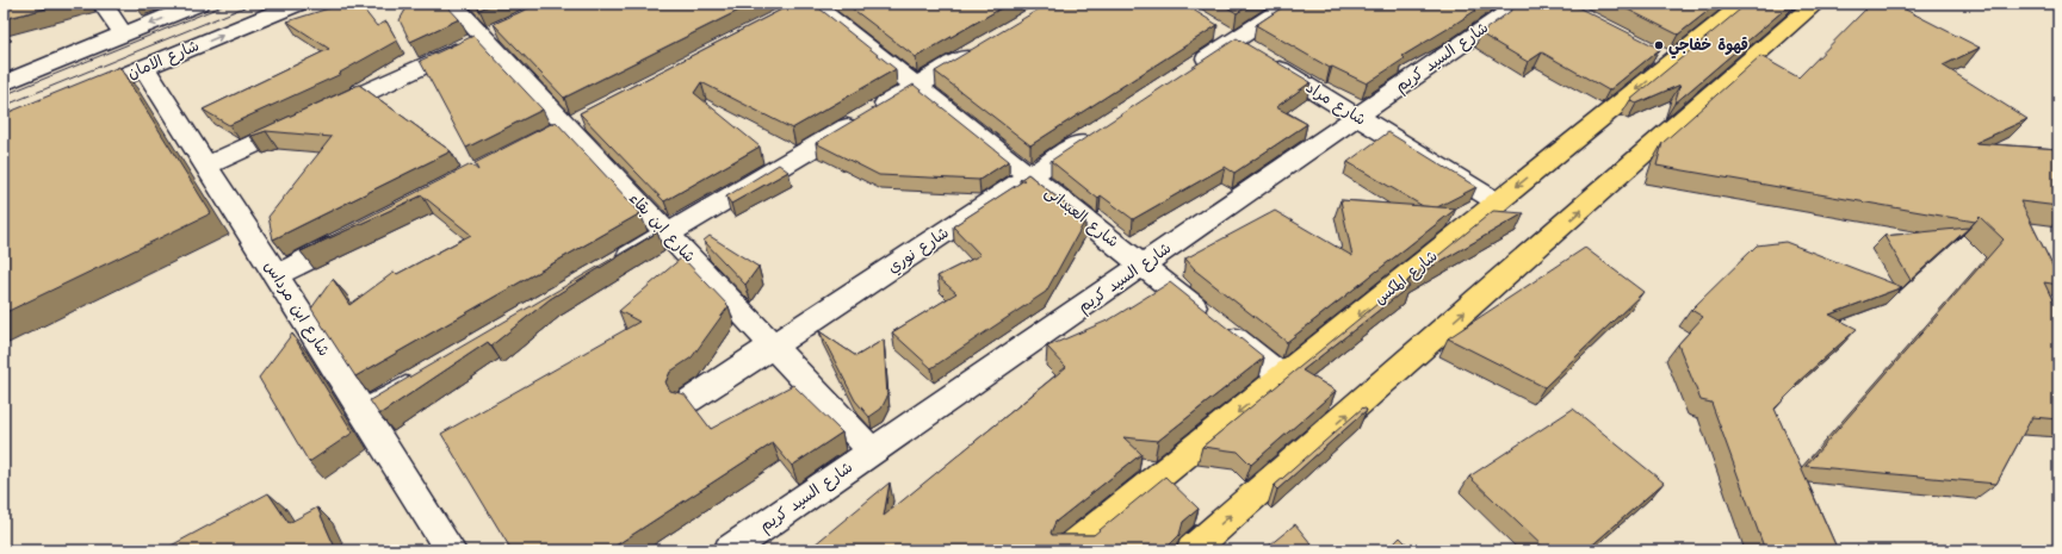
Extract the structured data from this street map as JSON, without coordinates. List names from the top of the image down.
{
  "streets": {
    "main road": ["شارع المكس"],
    "street": [
      "شارع السيد كريم",
      "شارع الامان",
      "شارع مراد",
      "شارع العبدانى",
      "شارع ابن بقاء",
      "شارع نوري",
      "شارع ابن مرداس"
    ]
  },
  "crossings": [
    ["شارع السيد كريم", "شارع مراد"],
    ["شارع السيد كريم", "شارع العبدانى"],
    ["شارع السيد كريم", "شارع ابن بقاء"],
    ["شارع الامان", "شارع ابن مرداس"],
    ["شارع مراد", "شارع المكس"],
    ["شارع العبدانى", "شارع نوري"],
    ["شارع العبدانى", "شارع المكس"],
    ["شارع ابن بقاء", "شارع نوري"]
  ],
  "places": ["قهوة خفاجي"]
}
